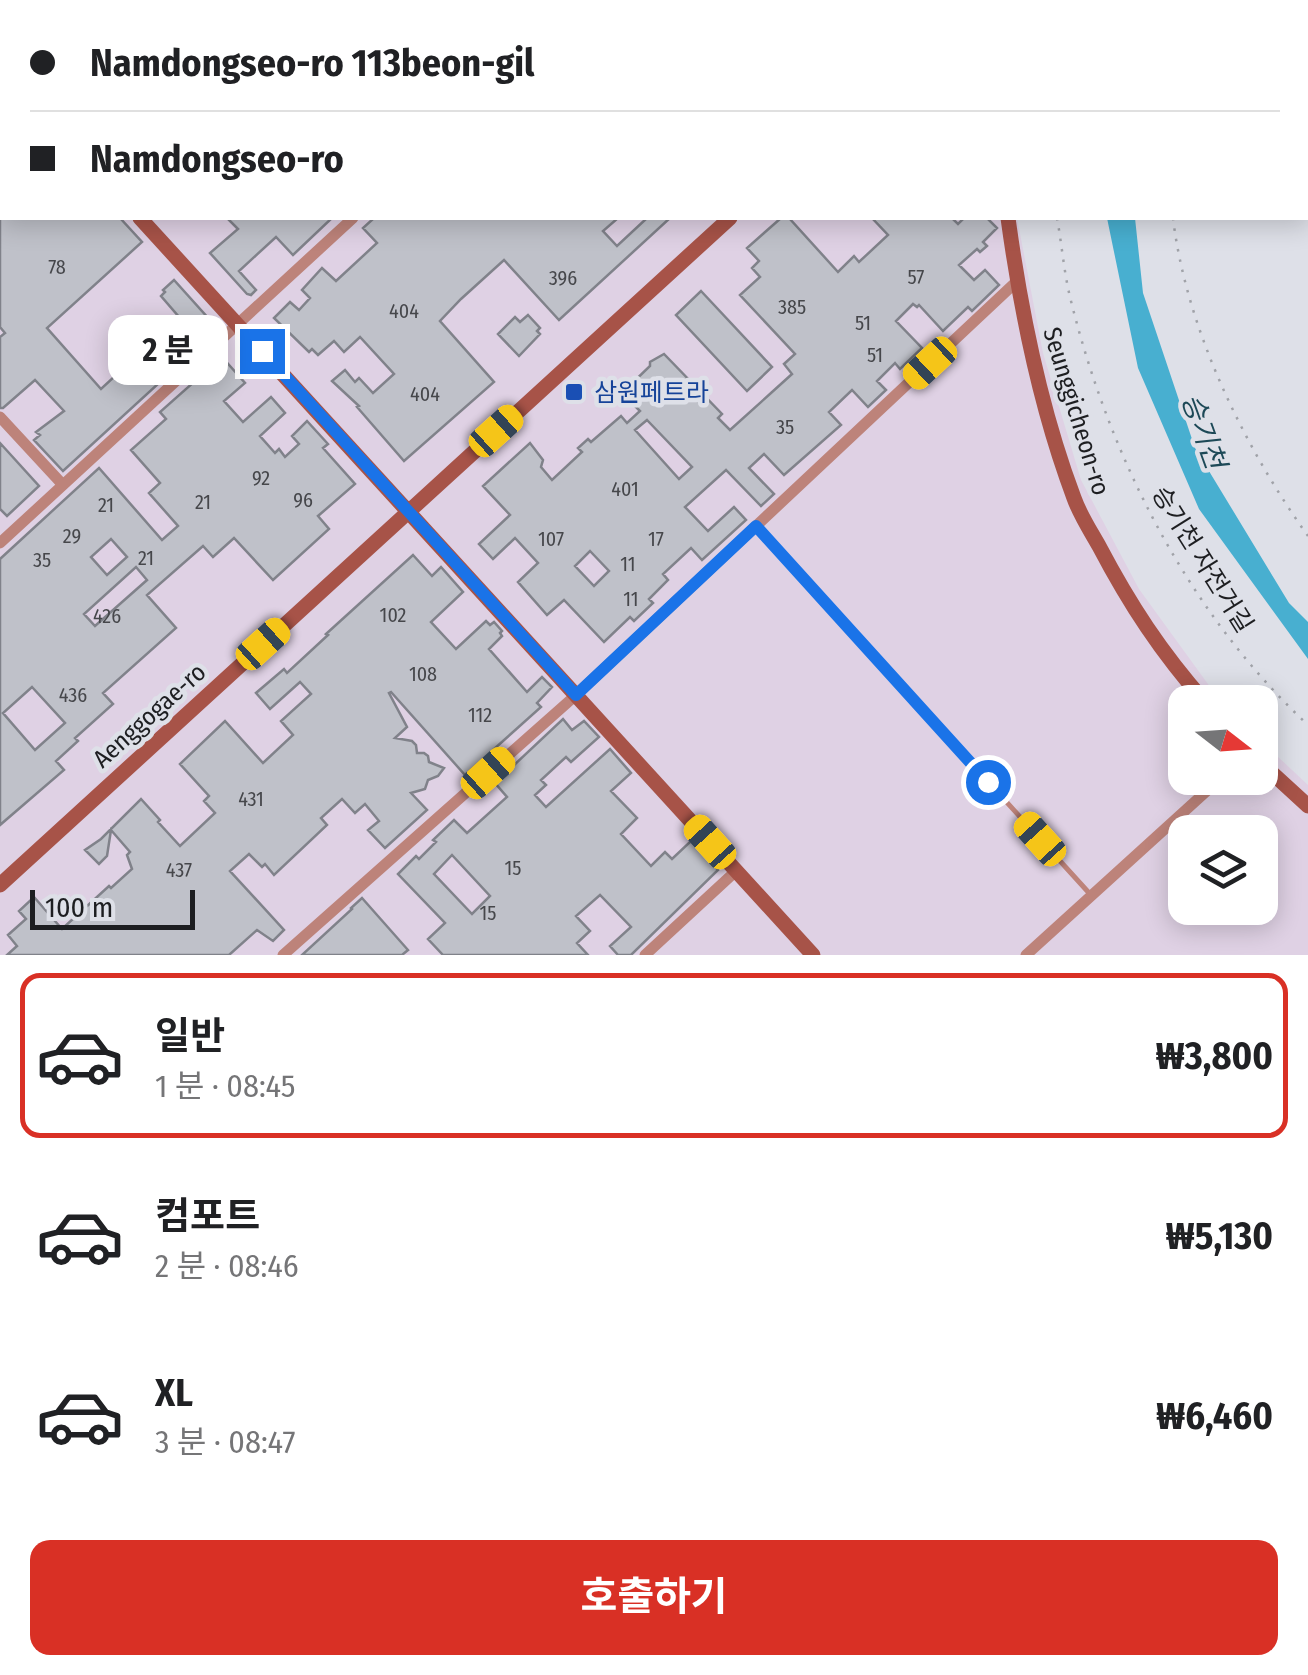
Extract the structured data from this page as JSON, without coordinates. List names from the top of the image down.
{
  "streets": {
    "street": ["Seunggicheon-ro", "Aenggogae-ro"],
    "path": ["승기천 자전거길"]
  },
  "water": ["승기천"],
  "places": {
    "transit": ["삼원페트라"]
  },
  "house_numbers": [
    "78",
    "57",
    "396",
    "385",
    "404",
    "51",
    "51",
    "404",
    "35",
    "92",
    "401",
    "96",
    "21",
    "21",
    "29",
    "107",
    "17",
    "21",
    "35",
    "11",
    "11",
    "102",
    "426",
    "108",
    "436",
    "112",
    "431",
    "15",
    "437",
    "15"
  ],
  "scale_bar": "100 m",
  "north": "right",
  "page": {
    "banner": ["Namdongseo-ro 113beon-gil", "Namdongseo-ro"],
    "bubble": "2 분",
    "scale": "100 m",
    "list": [
      {
        "name": "일반",
        "note": "1 분 · 08:45",
        "value": "₩3,800"
      },
      {
        "name": "컴포트",
        "note": "2 분 · 08:46",
        "value": "₩5,130"
      },
      {
        "name": "XL",
        "note": "3 분 · 08:47",
        "value": "₩6,460"
      }
    ],
    "buttons": "호출하기"
  }
}
